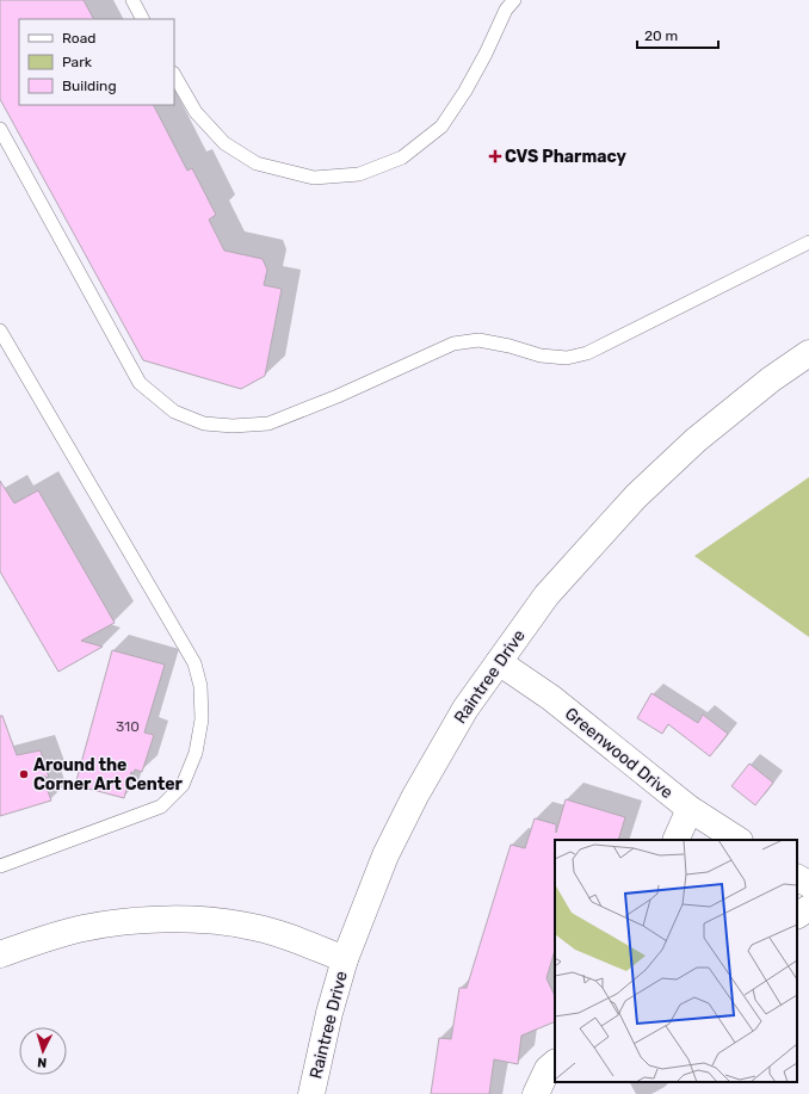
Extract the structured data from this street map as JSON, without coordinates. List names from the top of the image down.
{
  "streets": {
    "street": ["Raintree Drive", "Greenwood Drive"]
  },
  "crossings": [
    ["Raintree Drive", "Greenwood Drive"]
  ],
  "places": {
    "health": ["CVS Pharmacy"],
    "other": ["Around the Corner Art Center"]
  },
  "house_numbers": ["310"],
  "legend": ["Road", "Park", "Building"],
  "scale_bar": "20 m",
  "north": "bottom"
}
